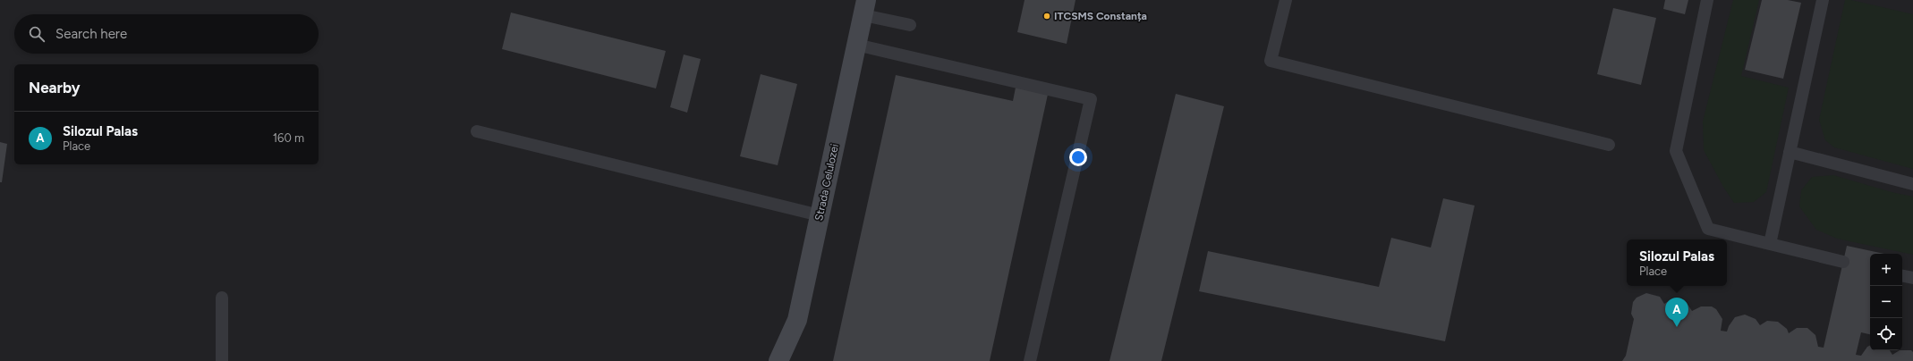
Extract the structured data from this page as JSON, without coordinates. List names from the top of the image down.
{
  "streets": {
    "street": ["Strada Celulozei"]
  },
  "places": ["ITCSMS Constanța"],
  "page": {
    "search": "Search here",
    "heading": "Nearby",
    "list": [
      {
        "mark": "A",
        "name": "Silozul Palas",
        "note": "Place",
        "value": "160 m"
      }
    ],
    "popup": ["Silozul Palas", "Place"],
    "map_buttons": ["+", "−"],
    "pins": "A"
  }
}
